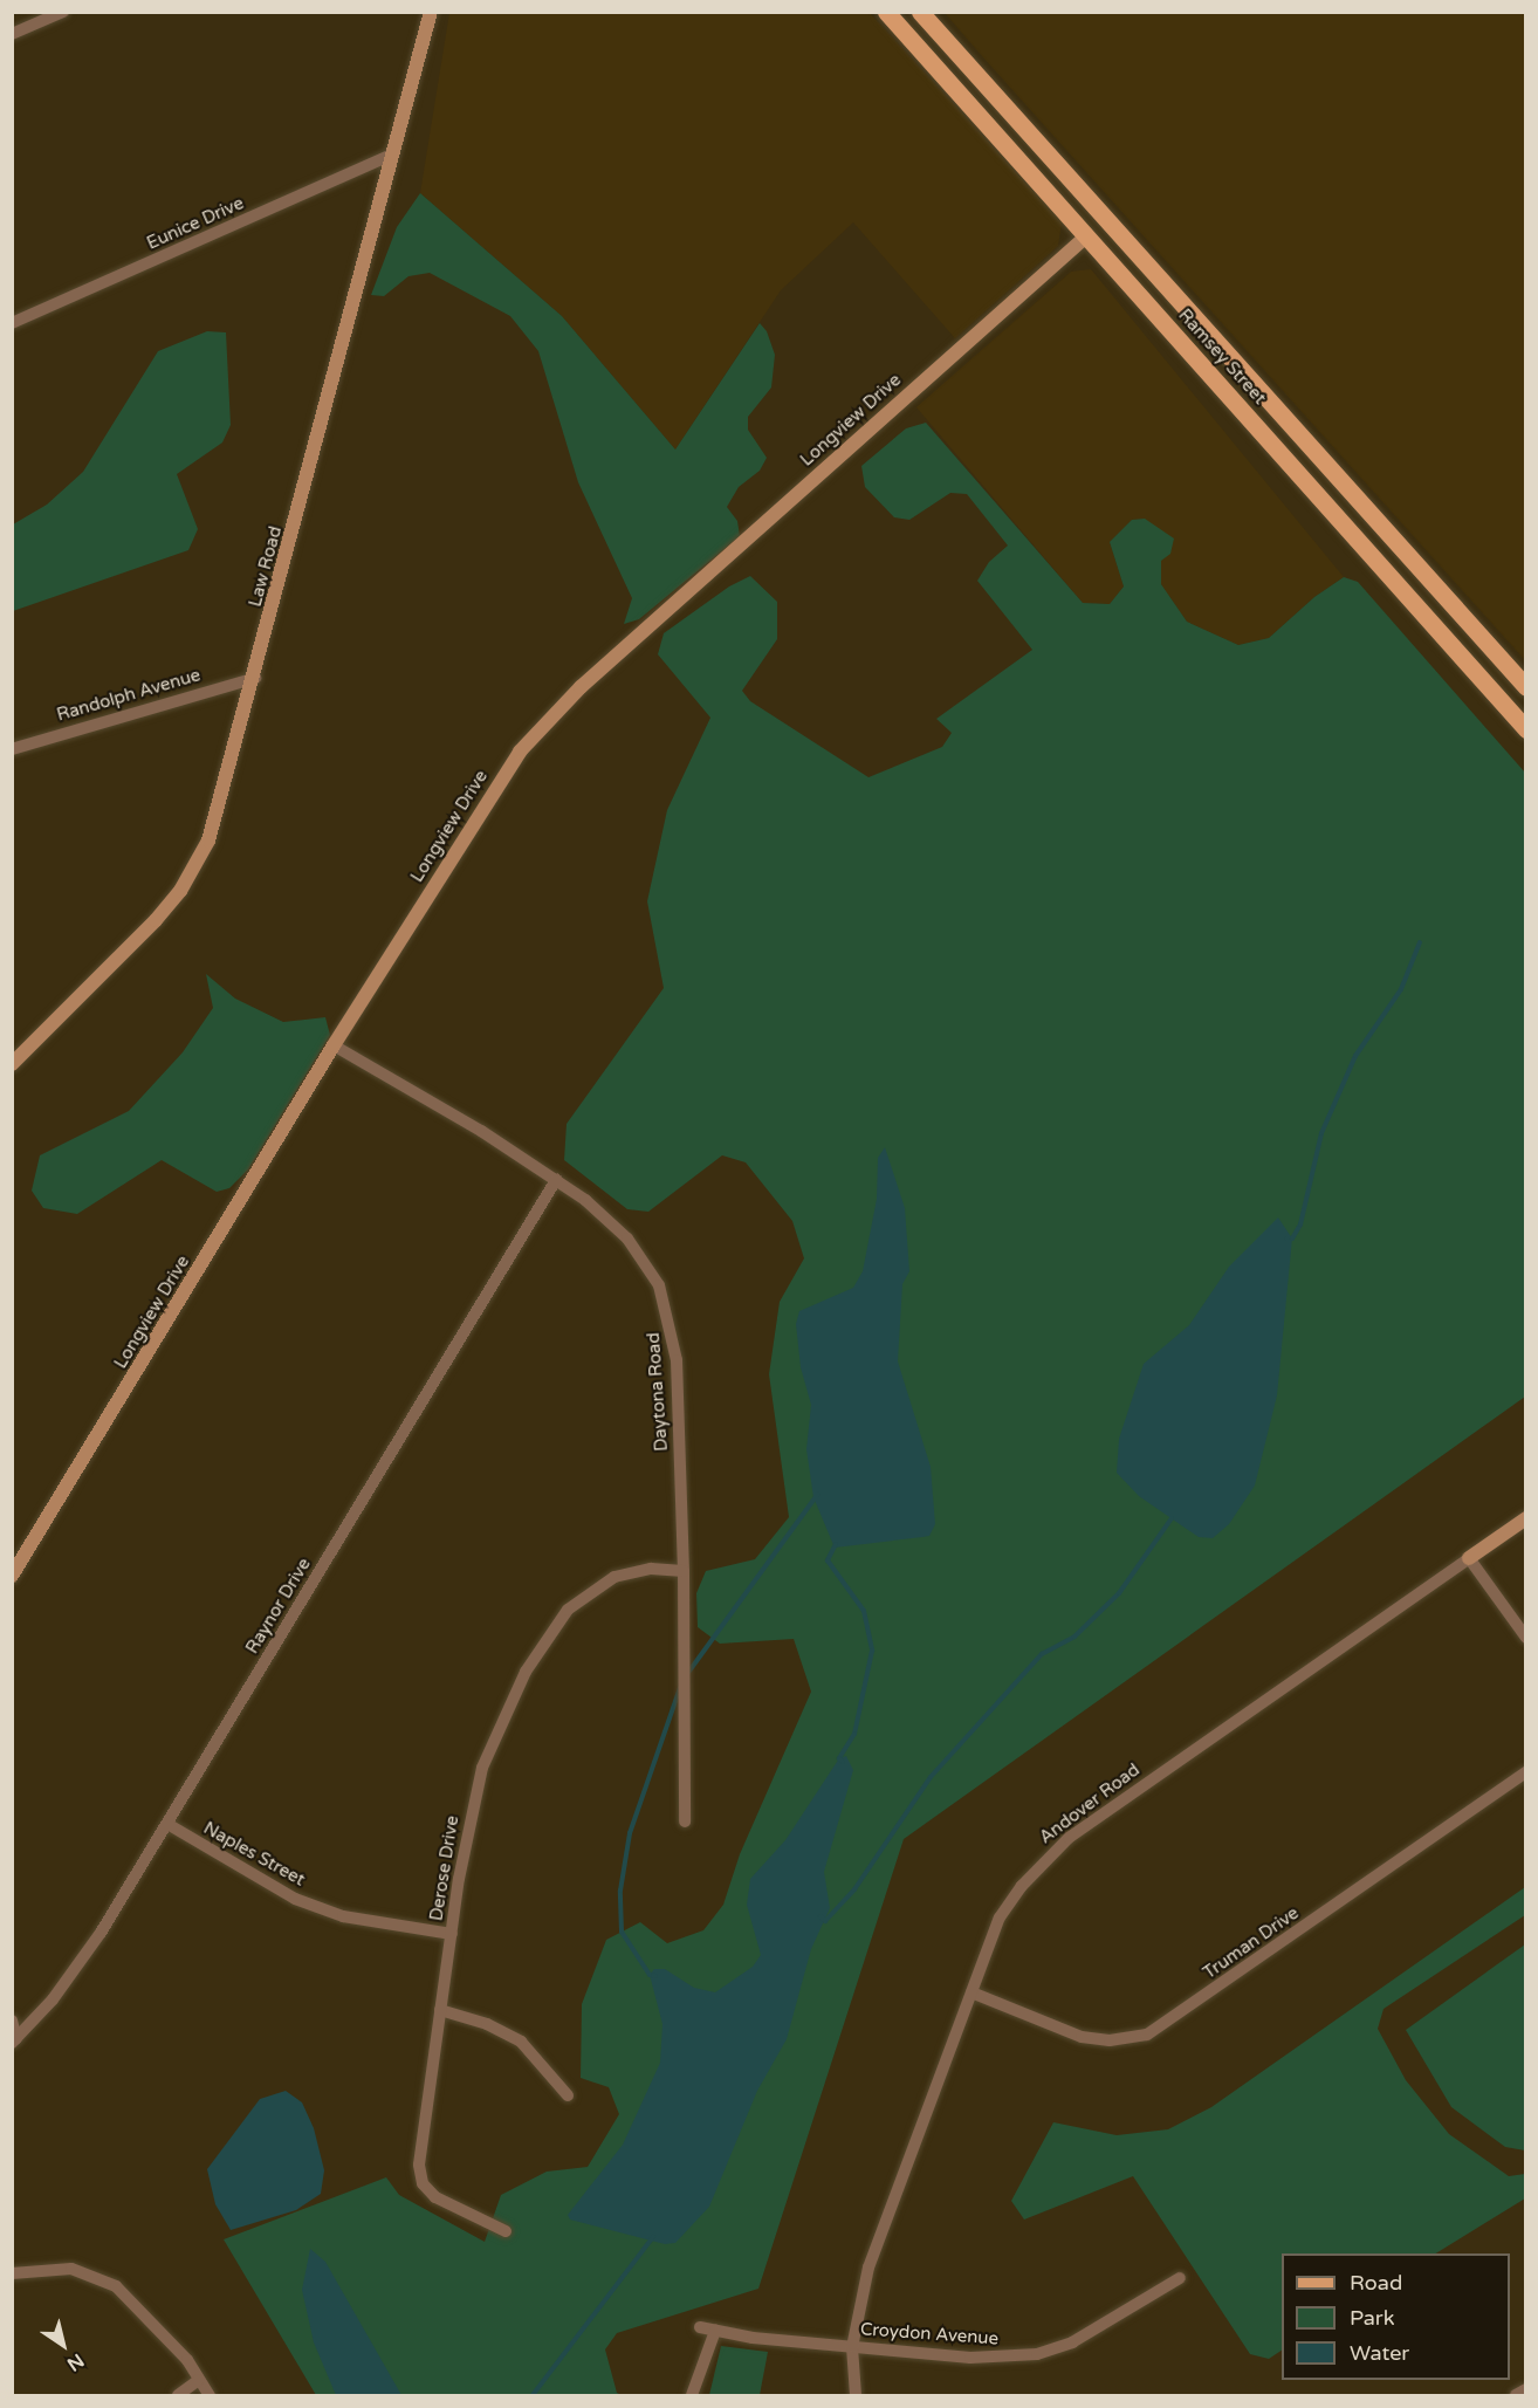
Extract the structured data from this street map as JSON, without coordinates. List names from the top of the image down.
{
  "streets": {
    "main road": ["Ramsey Street"],
    "street": [
      "Eunice Drive",
      "Longview Drive",
      "Law Road",
      "Randolph Avenue",
      "Daytona Road",
      "Raynor Drive",
      "Andover Road",
      "Naples Street",
      "Derose Drive",
      "Truman Drive",
      "Croydon Avenue"
    ]
  },
  "crossings": [
    ["Eunice Drive", "Law Road"],
    ["Ramsey Street", "Longview Drive"],
    ["Longview Drive", "Daytona Road"],
    ["Law Road", "Randolph Avenue"],
    ["Daytona Road", "Raynor Drive"],
    ["Daytona Road", "Derose Drive"],
    ["Raynor Drive", "Naples Street"],
    ["Andover Road", "Truman Drive"],
    ["Andover Road", "Croydon Avenue"],
    ["Naples Street", "Derose Drive"]
  ],
  "legend": ["Road", "Park", "Water"],
  "north": "bottom right"
}
